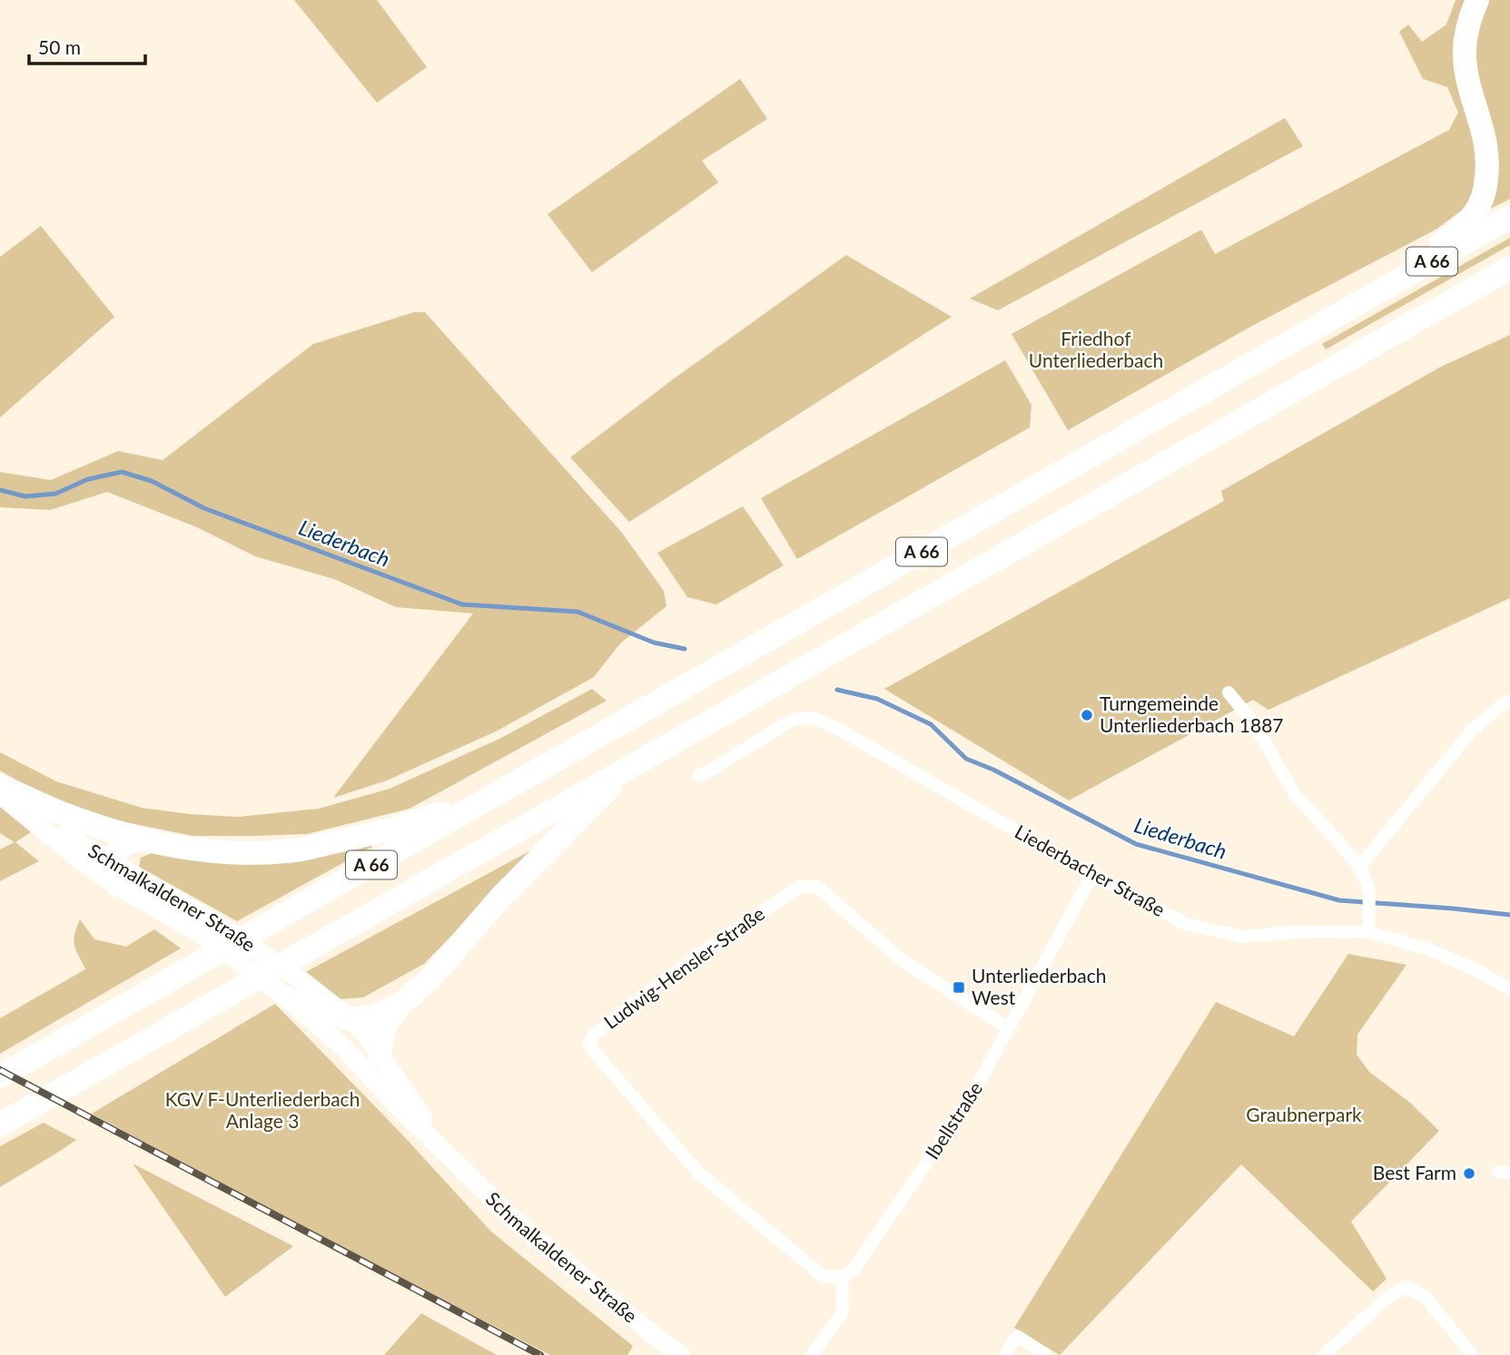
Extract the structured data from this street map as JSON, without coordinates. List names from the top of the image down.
{
  "streets": {
    "highway": ["A 66"],
    "main road": ["Schmalkaldener Straße"],
    "street": ["Liederbacher Straße", "Ludwig-Hensler-Straße", "Ibellstraße"]
  },
  "crossings": [
    ["Liederbacher Straße", "Ibellstraße"],
    ["Ludwig-Hensler-Straße", "Ibellstraße"]
  ],
  "water": ["Liederbach"],
  "parks": ["Friedhof Unterliederbach", "KGV F-Unterliederbach Anlage 3", "Graubnerpark"],
  "places": {
    "other": ["Turngemeinde Unterliederbach 1887", "Best Farm"],
    "transit": ["Unterliederbach West"]
  },
  "scale_bar": "50 m"
}
